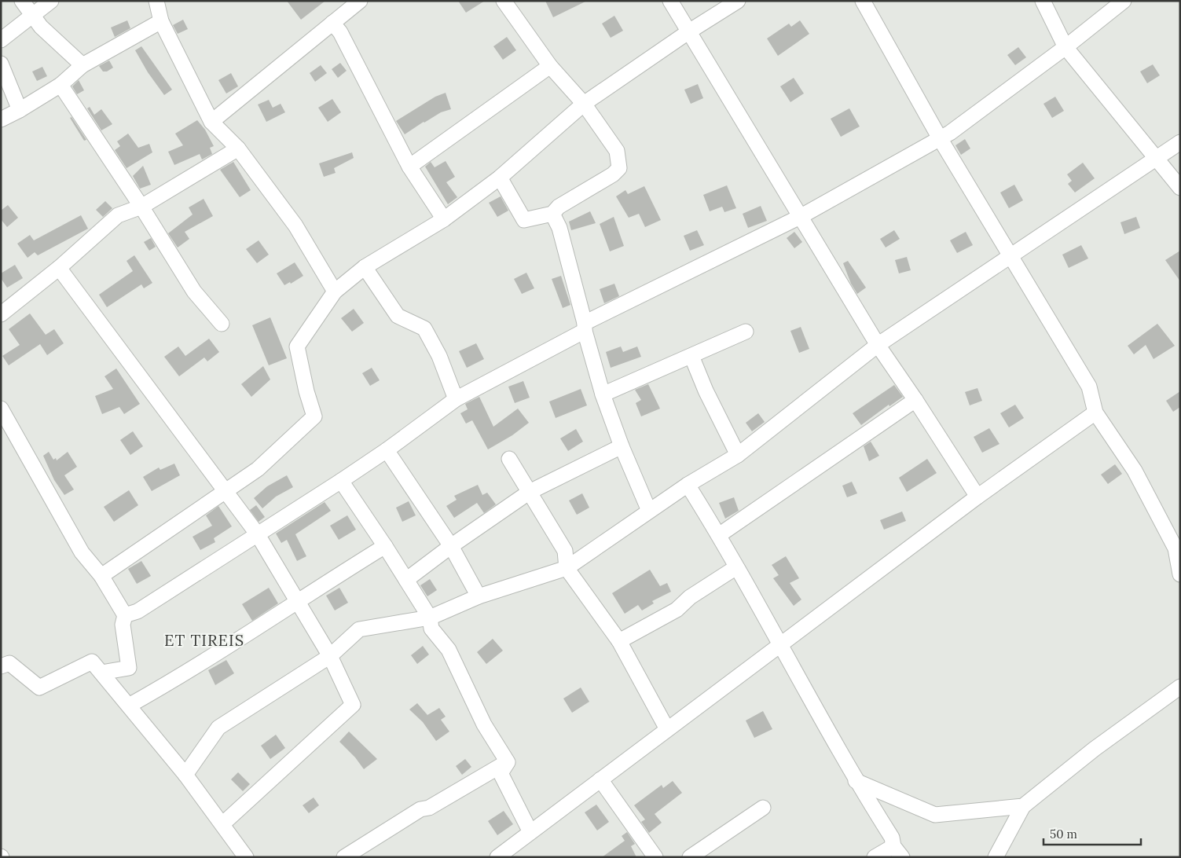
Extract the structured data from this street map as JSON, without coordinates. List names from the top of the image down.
{
  "districts": ["ET TIREIS"],
  "scale_bar": "50 m"
}
